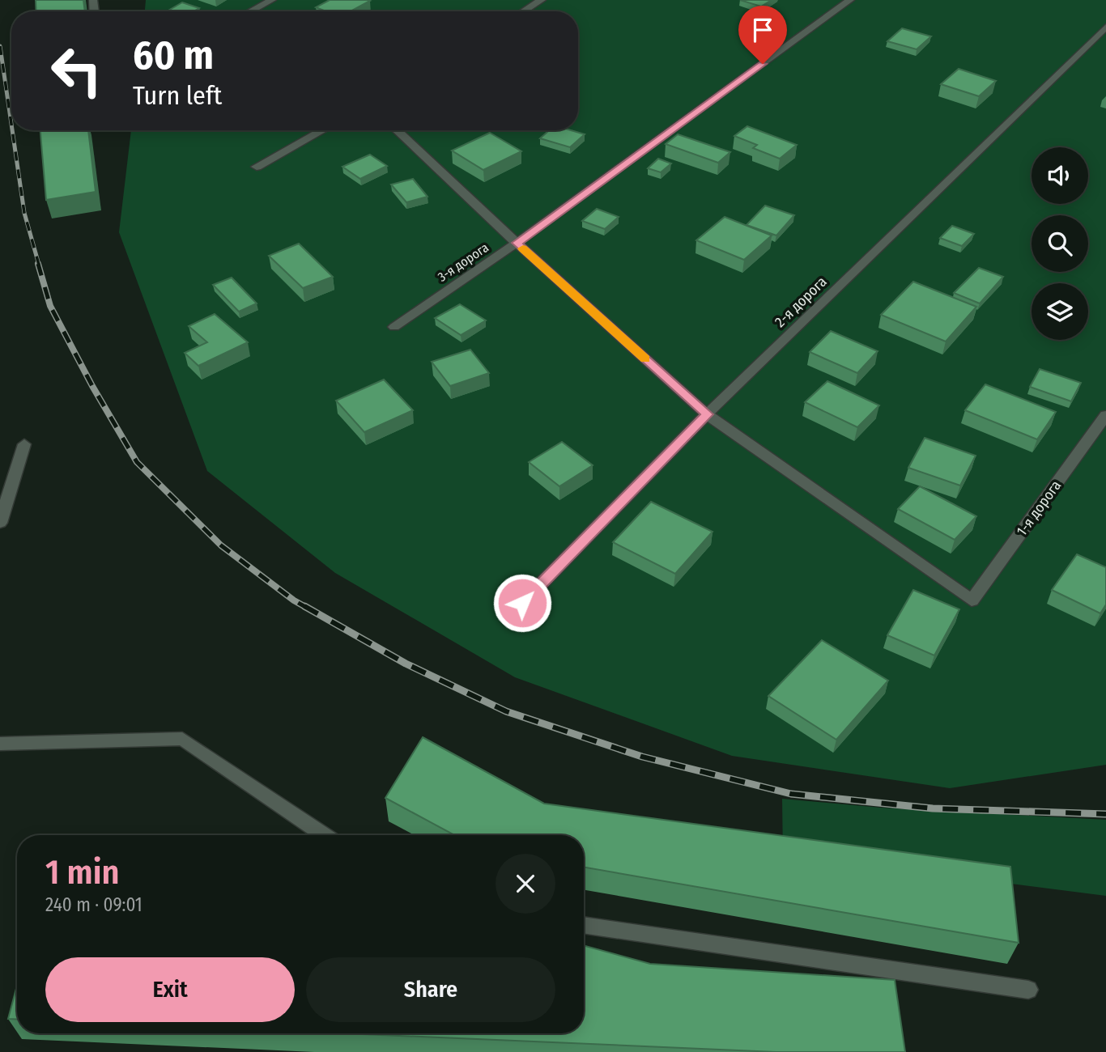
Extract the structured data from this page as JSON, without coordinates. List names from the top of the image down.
{
  "streets": {
    "lane": ["3-я дорога", "2-я дорога", "1-я дорога"]
  },
  "crossings": [
    ["2-я дорога", "1-я дорога"]
  ],
  "page": {
    "turn": ["60 m", "Turn left"],
    "heading": ["1 min", "240 m · 09:01"],
    "buttons": ["Exit", "Share"]
  }
}
